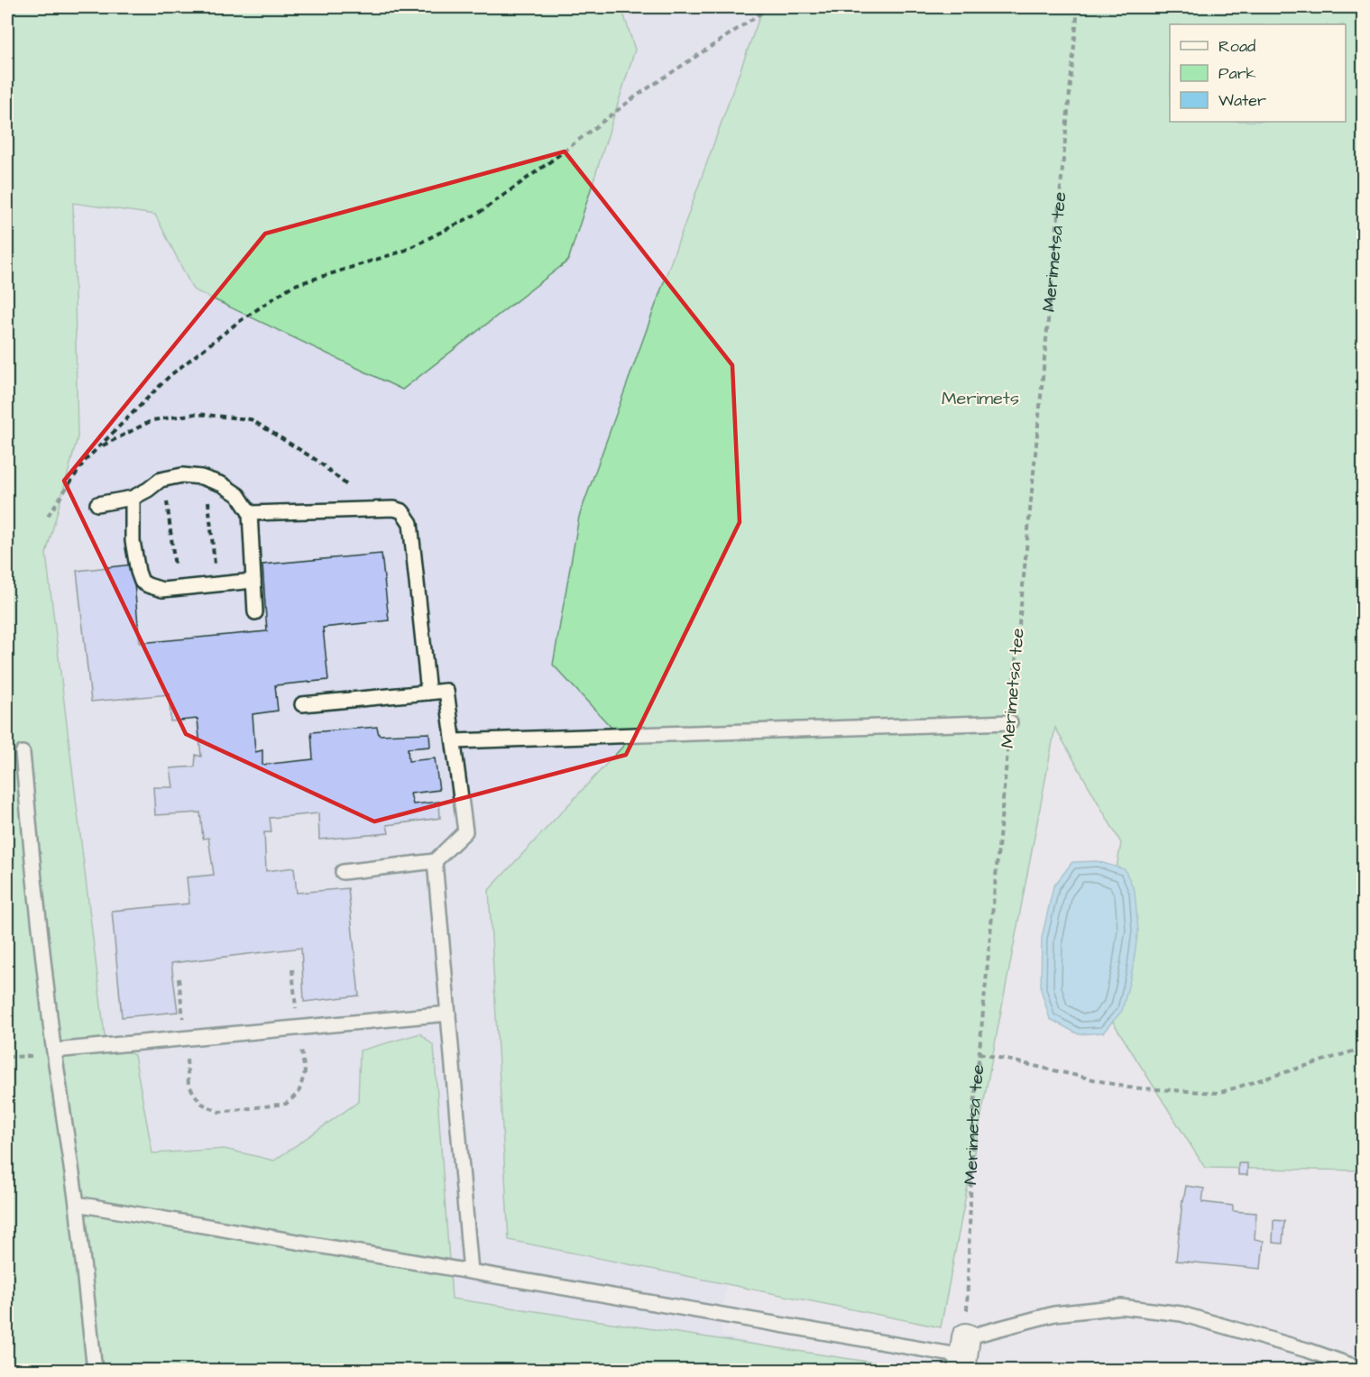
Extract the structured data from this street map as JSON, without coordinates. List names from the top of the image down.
{
  "streets": {
    "path": ["Merimetsa tee"]
  },
  "parks": ["Merimets"],
  "legend": ["Road", "Park", "Water"]
}
